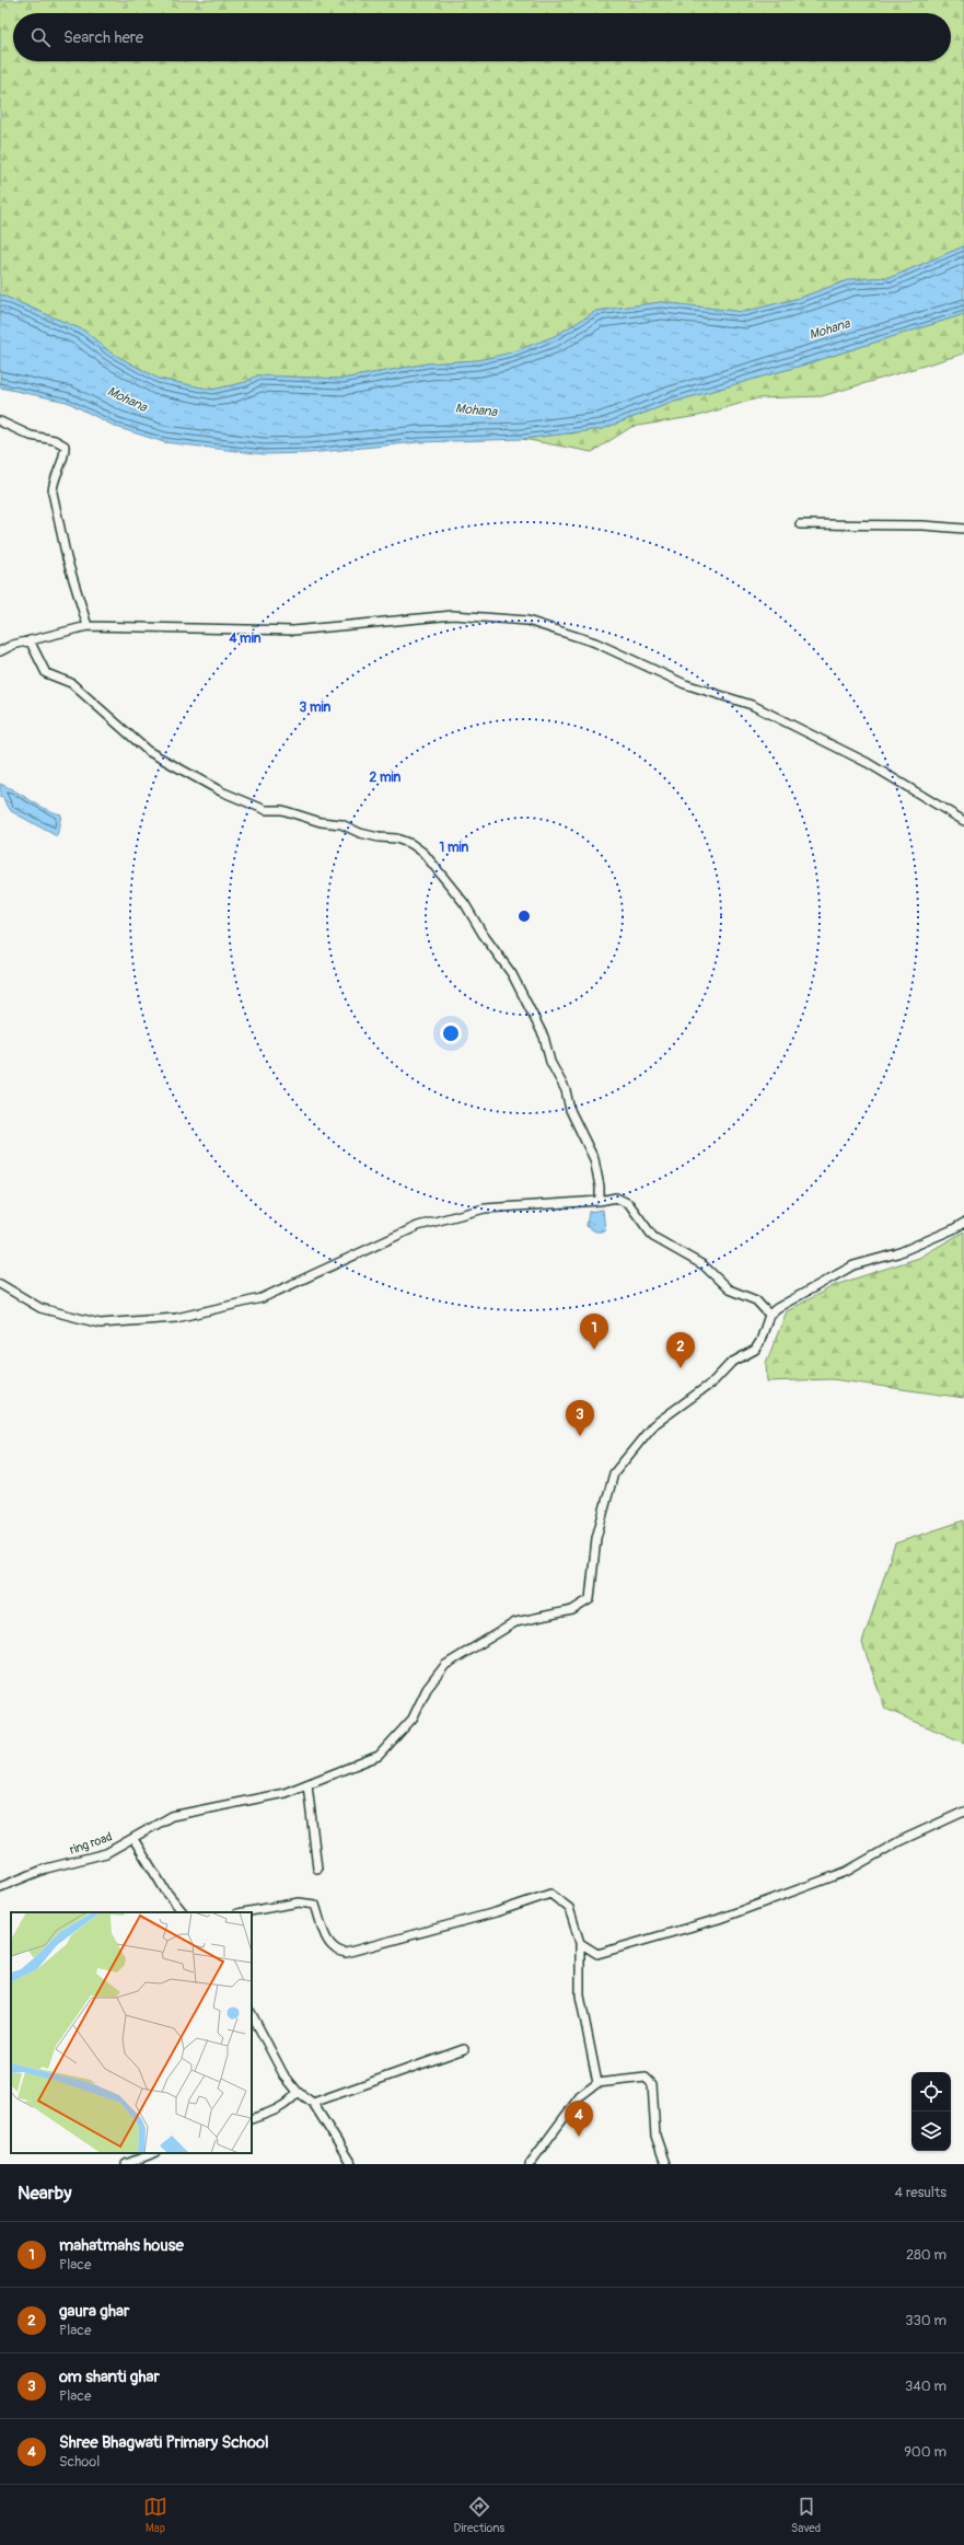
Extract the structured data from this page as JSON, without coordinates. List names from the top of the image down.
{
  "streets": {
    "street": ["ring road"]
  },
  "water": ["Mohana"],
  "page": {
    "search": "Search here",
    "pins": [
      "1",
      "2",
      "3",
      "4"
    ],
    "heading": ["Nearby", "4 results"],
    "list": [
      {
        "mark": "1",
        "name": "mahatmahs house",
        "note": "Place",
        "value": "280 m"
      },
      {
        "mark": "2",
        "name": "gaura ghar",
        "note": "Place",
        "value": "330 m"
      },
      {
        "mark": "3",
        "name": "om shanti ghar",
        "note": "Place",
        "value": "340 m"
      },
      {
        "mark": "4",
        "name": "Shree Bhagwati Primary School",
        "note": "School",
        "value": "900 m"
      }
    ],
    "nav": ["Map", "Directions", "Saved"]
  },
  "rings": [
    "4 min",
    "3 min",
    "2 min",
    "1 min"
  ]
}
